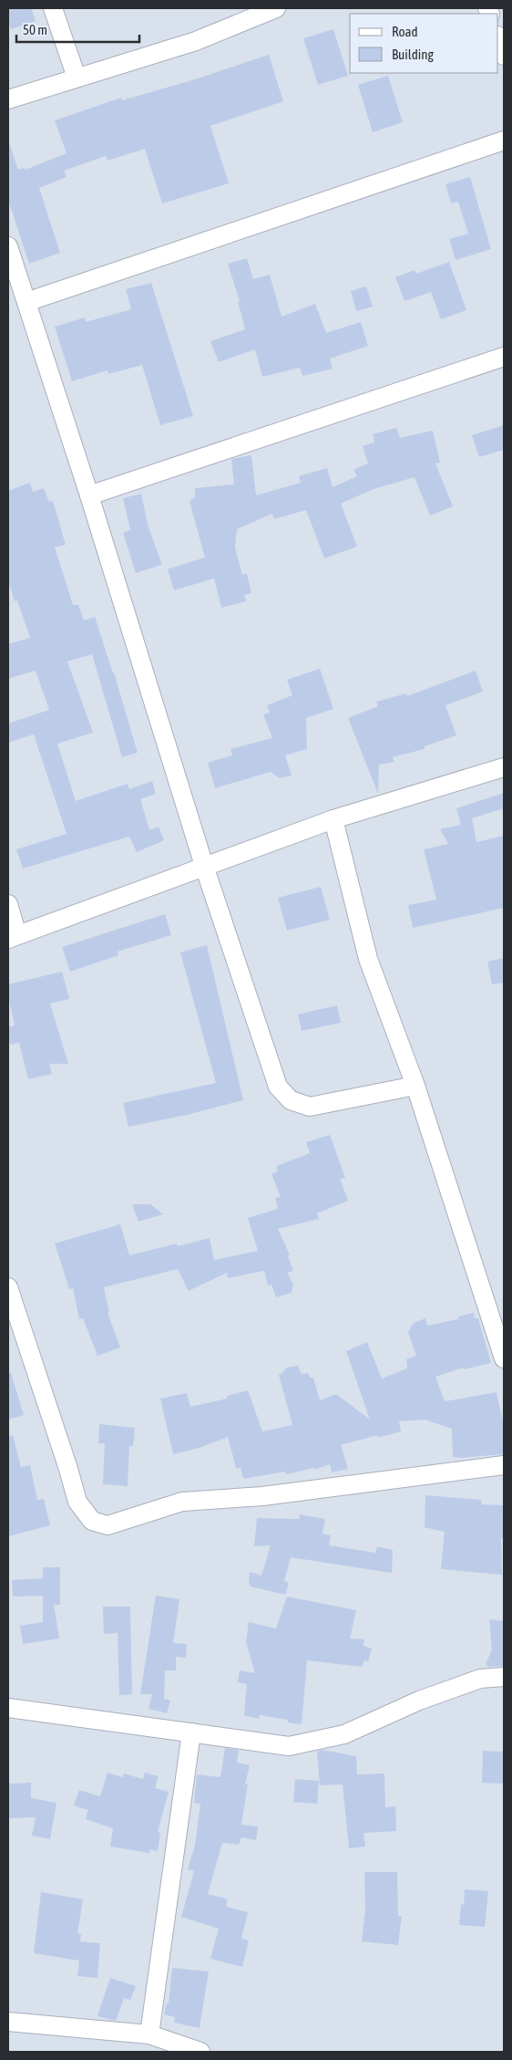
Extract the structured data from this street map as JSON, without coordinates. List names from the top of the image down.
{
  "legend": ["Road", "Building"],
  "scale_bar": "50 m"
}
